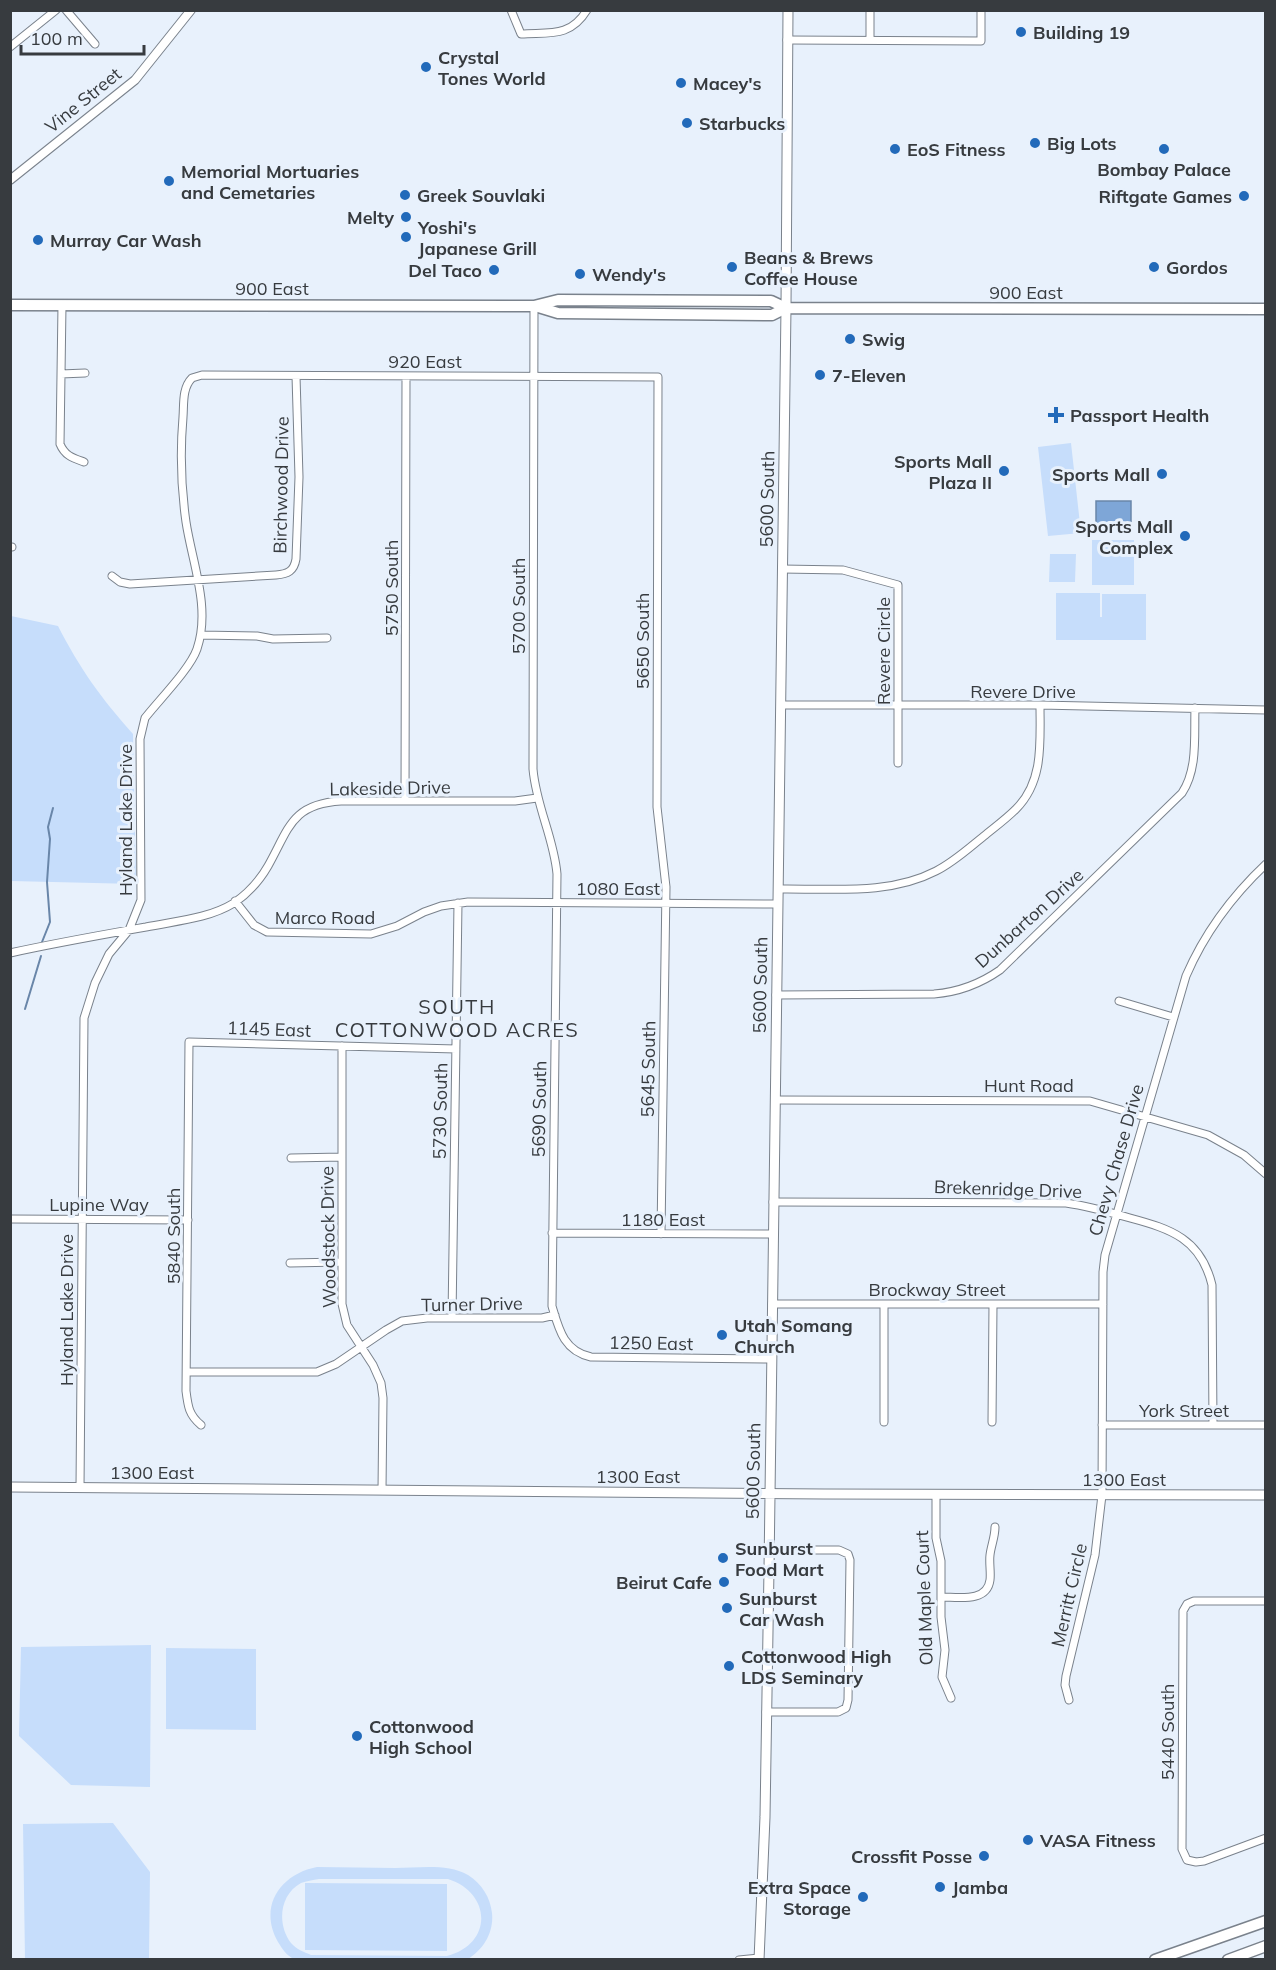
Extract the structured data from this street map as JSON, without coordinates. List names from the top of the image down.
{
  "streets": {
    "main road": ["900 East", "5600 South", "1300 East"],
    "street": [
      "Vine Street",
      "920 East",
      "Birchwood Drive",
      "5750 South",
      "5700 South",
      "5650 South",
      "Revere Circle",
      "Revere Drive",
      "Lakeside Drive",
      "Hyland Lake Drive",
      "1080 East",
      "Marco Road",
      "Dunbarton Drive",
      "1145 East",
      "5645 South",
      "Hunt Road",
      "5690 South",
      "5730 South",
      "Chevy Chase Drive",
      "Brekenridge Drive",
      "Lupine Way",
      "1180 East",
      "5840 South",
      "Woodstock Drive",
      "Brockway Street",
      "Turner Drive",
      "1250 East",
      "York Street",
      "Merritt Circle",
      "Old Maple Court",
      "5440 South"
    ]
  },
  "crossings": [
    ["900 East", "5600 South"],
    ["900 East", "5700 South"],
    ["920 East", "Birchwood Drive"],
    ["920 East", "5750 South"],
    ["920 East", "5700 South"],
    ["920 East", "5650 South"],
    ["920 East", "Hyland Lake Drive"],
    ["Birchwood Drive", "Hyland Lake Drive"],
    ["5600 South", "Revere Circle"],
    ["5600 South", "Revere Drive"],
    ["5600 South", "1080 East"],
    ["5600 South", "Dunbarton Drive"],
    ["5600 South", "Hunt Road"],
    ["5600 South", "Brekenridge Drive"],
    ["5600 South", "1180 East"],
    ["5600 South", "Brockway Street"],
    ["5600 South", "1250 East"],
    ["5600 South", "1300 East"],
    ["5750 South", "Lakeside Drive"],
    ["5700 South", "Lakeside Drive"],
    ["5700 South", "1080 East"],
    ["5700 South", "5690 South"],
    ["5650 South", "1080 East"],
    ["5650 South", "5645 South"],
    ["Revere Circle", "Revere Drive"],
    ["Revere Drive", "Dunbarton Drive"],
    ["Lakeside Drive", "Hyland Lake Drive"],
    ["Lakeside Drive", "Marco Road"],
    ["Hyland Lake Drive", "Lupine Way"],
    ["Hyland Lake Drive", "1300 East"],
    ["1080 East", "Marco Road"],
    ["1080 East", "5645 South"],
    ["1080 East", "5690 South"],
    ["1080 East", "5730 South"],
    ["Marco Road", "5730 South"],
    ["1145 East", "5730 South"],
    ["1145 East", "5840 South"],
    ["1145 East", "Woodstock Drive"],
    ["5645 South", "1180 East"],
    ["Hunt Road", "Chevy Chase Drive"],
    ["5690 South", "1180 East"],
    ["5690 South", "Turner Drive"],
    ["5690 South", "1250 East"],
    ["5730 South", "Turner Drive"],
    ["Chevy Chase Drive", "Brekenridge Drive"],
    ["Chevy Chase Drive", "Brockway Street"],
    ["Chevy Chase Drive", "York Street"],
    ["Chevy Chase Drive", "1300 East"],
    ["Chevy Chase Drive", "Merritt Circle"],
    ["Brekenridge Drive", "York Street"],
    ["Lupine Way", "5840 South"],
    ["5840 South", "Turner Drive"],
    ["Woodstock Drive", "Turner Drive"],
    ["Woodstock Drive", "1300 East"],
    ["Turner Drive", "1250 East"],
    ["1300 East", "Merritt Circle"],
    ["1300 East", "Old Maple Court"]
  ],
  "districts": ["SOUTH COTTONWOOD ACRES"],
  "places": {
    "other": [
      "Building 19",
      "Crystal Tones World",
      "Macey's",
      "Starbucks",
      "Big Lots",
      "EoS Fitness",
      "Bombay Palace",
      "Memorial Mortuaries and Cemetaries",
      "Greek Souvlaki",
      "Riftgate Games",
      "Melty",
      "Yoshi's Japanese Grill",
      "Murray Car Wash",
      "Beans & Brews Coffee House",
      "Gordos",
      "Del Taco",
      "Wendy's",
      "Swig",
      "7-Eleven",
      "Sports Mall Plaza II",
      "Sports Mall",
      "Sports Mall Complex",
      "Utah Somang Church",
      "Sunburst Food Mart",
      "Beirut Cafe",
      "Sunburst Car Wash",
      "Cottonwood High LDS Seminary",
      "Cottonwood High School",
      "VASA Fitness",
      "Crossfit Posse",
      "Jamba",
      "Extra Space Storage"
    ],
    "health": ["Passport Health"]
  },
  "scale_bar": "100 m"
}
